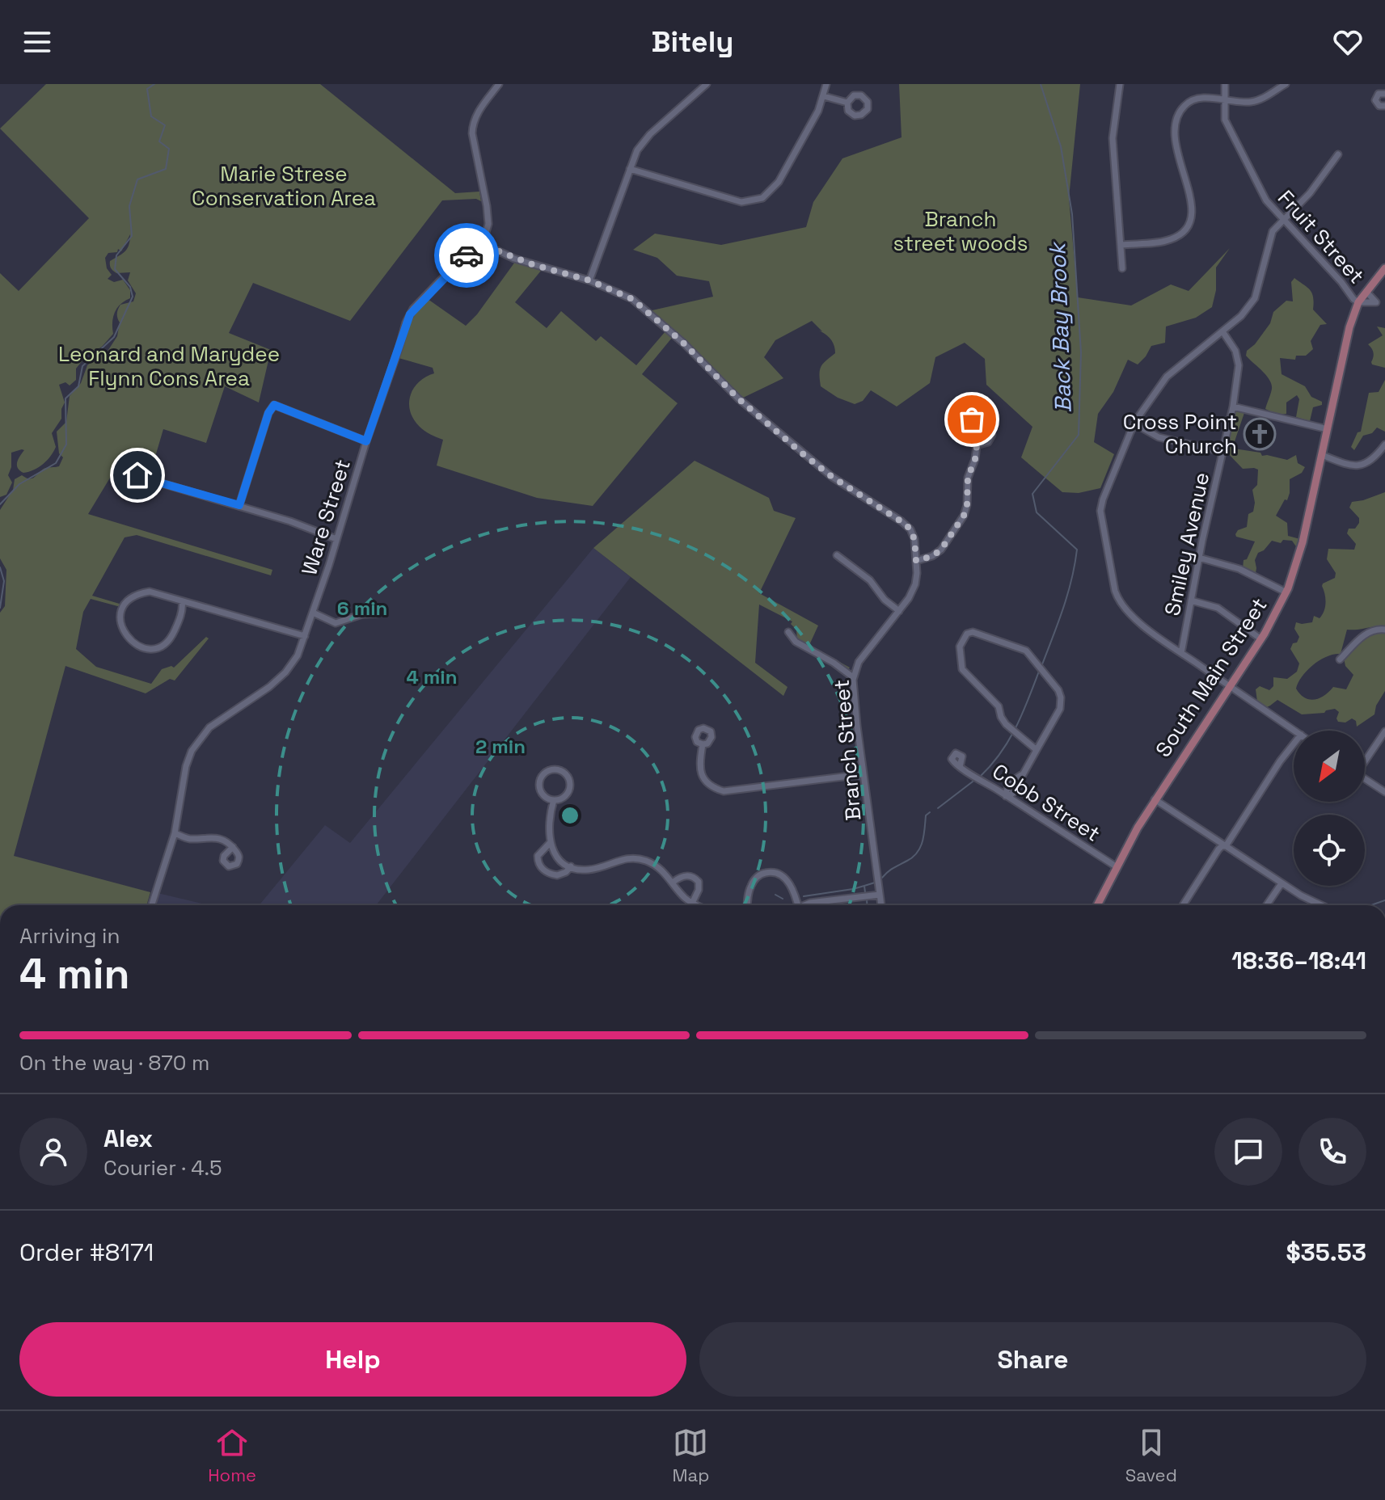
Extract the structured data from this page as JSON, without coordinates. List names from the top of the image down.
{
  "streets": {
    "main road": ["South Main Street"],
    "street": [
      "Fruit Street",
      "Ware Street",
      "Smiley Avenue",
      "Branch Street",
      "Cobb Street"
    ]
  },
  "crossings": [
    ["Fruit Street", "South Main Street"],
    ["Ware Street", "Branch Street"],
    ["South Main Street", "Cobb Street"]
  ],
  "water": ["Back Bay Brook"],
  "parks": ["Marie Strese Conservation Area", "Branch street woods", "Leonard and Marydee Flynn Cons Area"],
  "places": {
    "church": ["Cross Point Church"]
  },
  "north": "bottom left",
  "page": {
    "header": "Bitely",
    "heading": ["4 min", "Arriving in", "18:36–18:41"],
    "panel": [
      "Alex",
      "Courier · 4.5",
      "Order #8171",
      "$35.53"
    ],
    "bar": "On the way · 870 m",
    "buttons": ["Help", "Share"],
    "tabs": ["Home", "Map", "Saved"]
  },
  "rings": ["6 min", "4 min", "2 min"]
}
